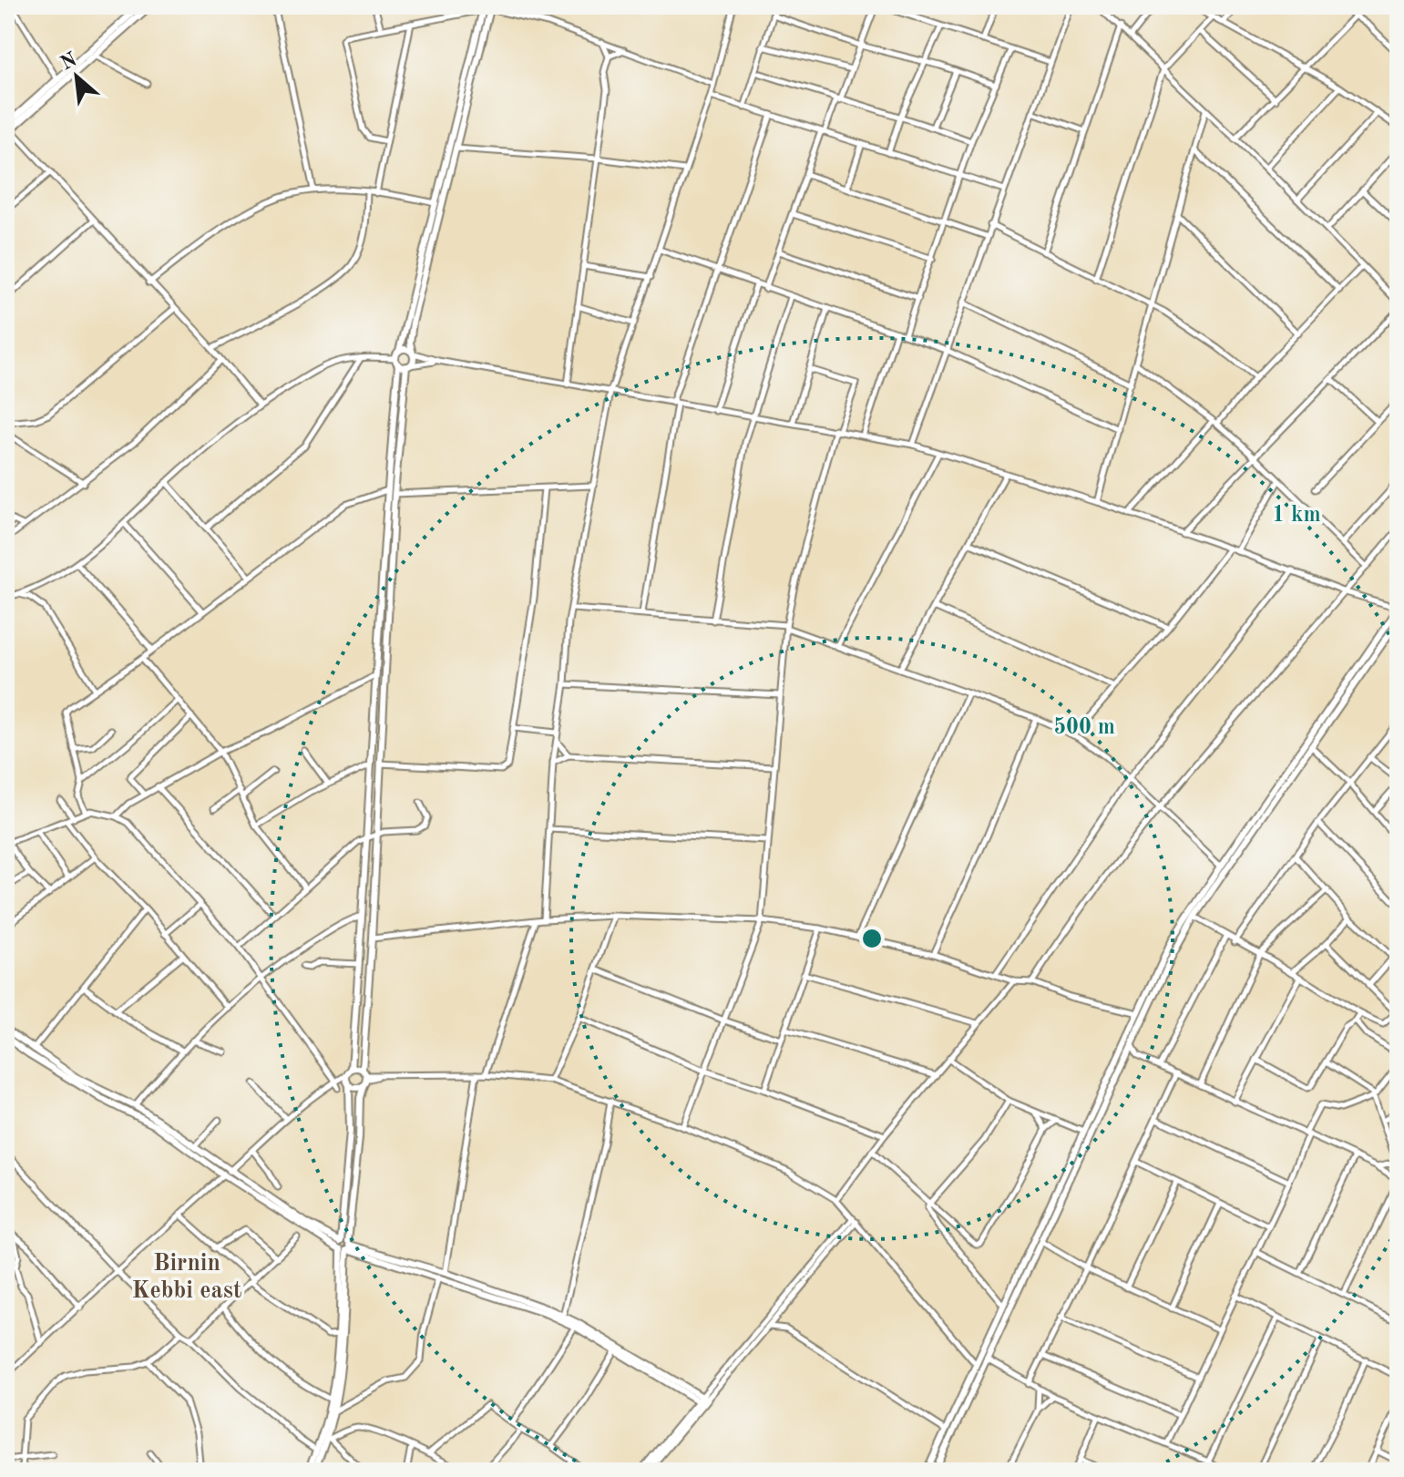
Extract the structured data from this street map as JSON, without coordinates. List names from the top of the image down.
{
  "districts": ["Birnin Kebbi east"],
  "north": "top left",
  "rings": ["1 km", "500 m"]
}
